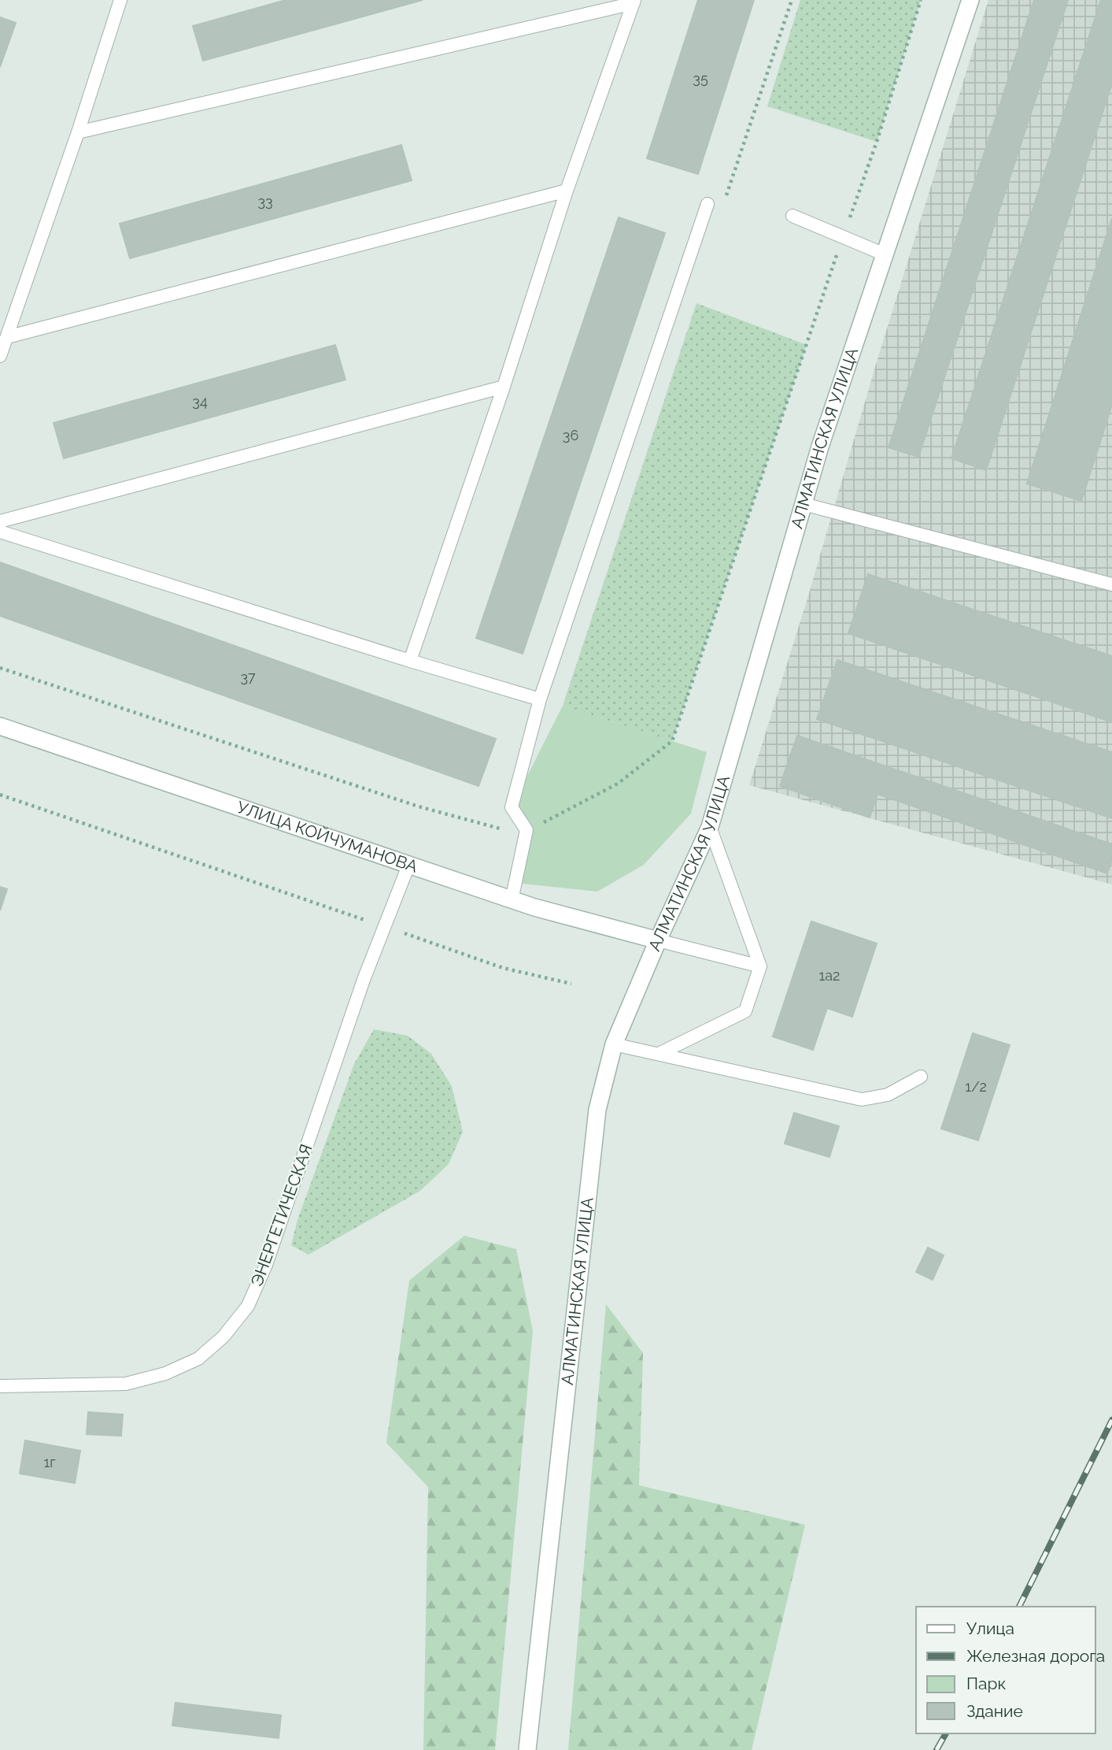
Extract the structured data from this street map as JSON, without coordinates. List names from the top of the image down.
{
  "streets": {
    "street": ["АЛМАТИНСКАЯ УЛИЦА", "УЛИЦА КОЙЧУМАНОВА"],
    "lane": ["ЭНЕРГЕТИЧЕСКАЯ"]
  },
  "crossings": [
    ["АЛМАТИНСКАЯ УЛИЦА", "УЛИЦА КОЙЧУМАНОВА"],
    ["УЛИЦА КОЙЧУМАНОВА", "ЭНЕРГЕТИЧЕСКАЯ"]
  ],
  "house_numbers": [
    "35",
    "33",
    "34",
    "36",
    "37",
    "1а2",
    "1/2",
    "1г"
  ],
  "legend": [
    "Улица",
    "Железная дорога",
    "Парк",
    "Здание"
  ]
}
